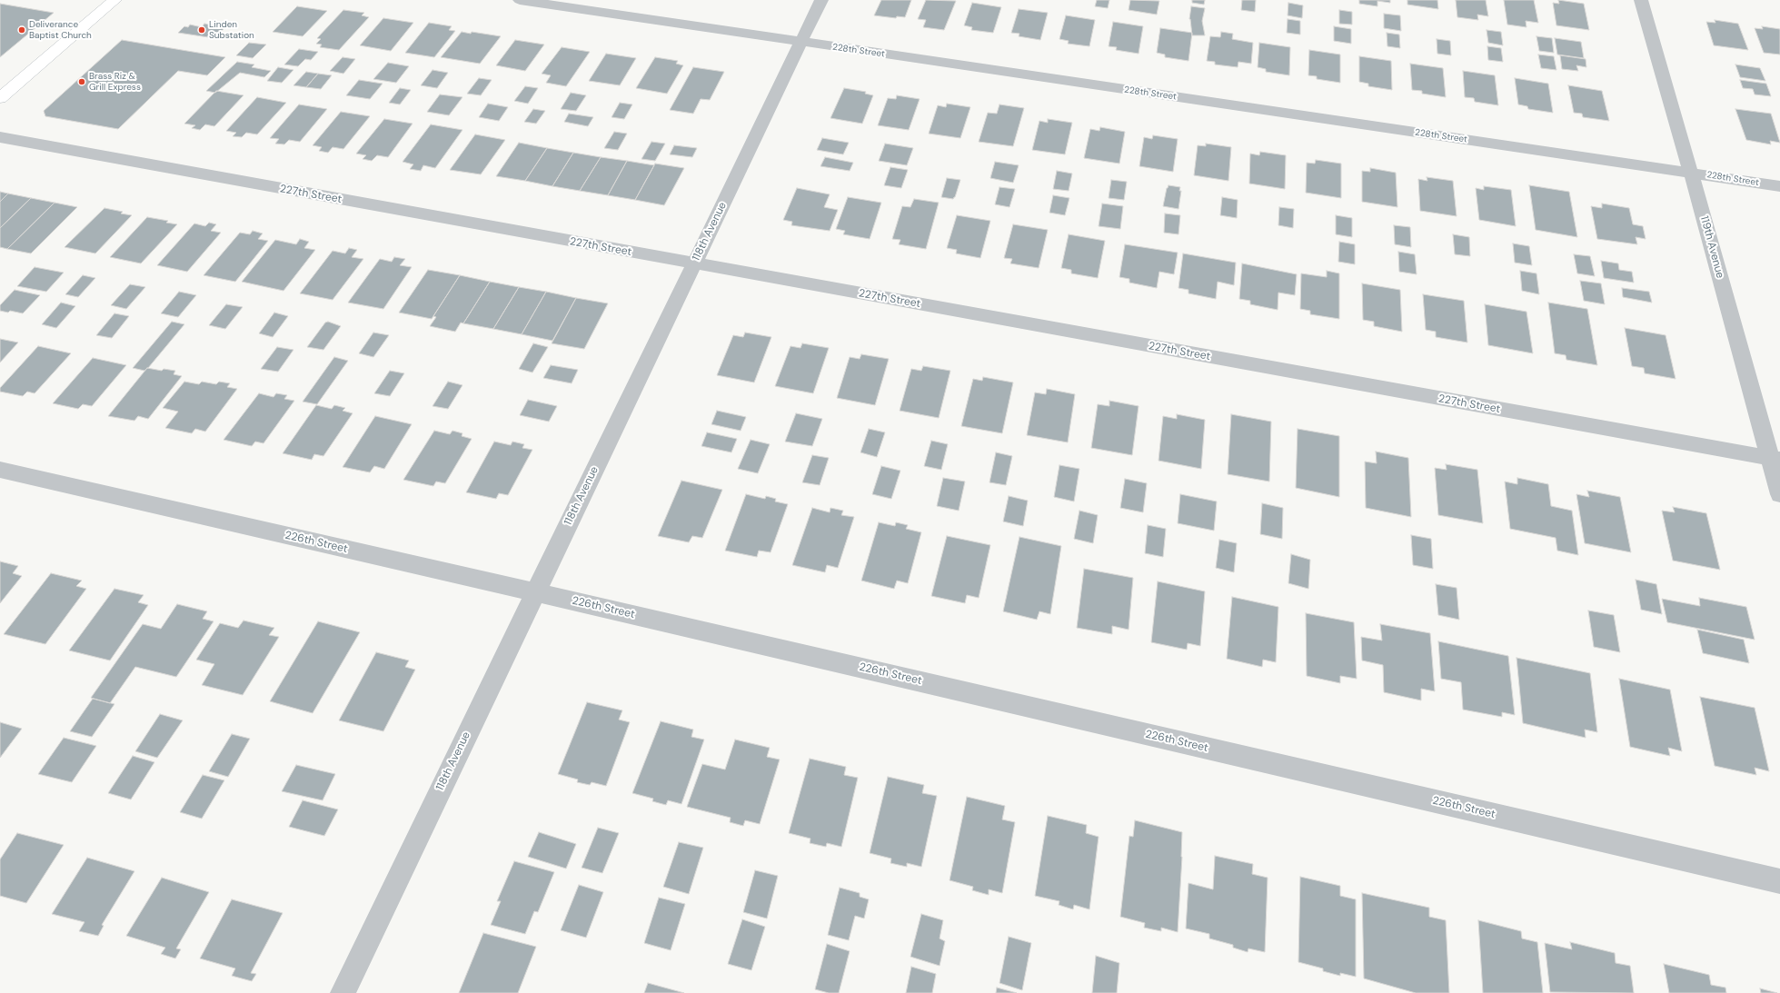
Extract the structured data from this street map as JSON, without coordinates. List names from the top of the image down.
{
  "streets": {
    "street": [
      "228th Street",
      "227th Street",
      "118th Avenue",
      "119th Avenue",
      "226th Street"
    ]
  },
  "crossings": [
    ["228th Street", "118th Avenue"],
    ["228th Street", "119th Avenue"],
    ["227th Street", "118th Avenue"],
    ["227th Street", "119th Avenue"],
    ["118th Avenue", "226th Street"]
  ],
  "places": ["Deliverance Baptist Church", "Linden Substation", "Brass Riz & Grill Express"]
}
